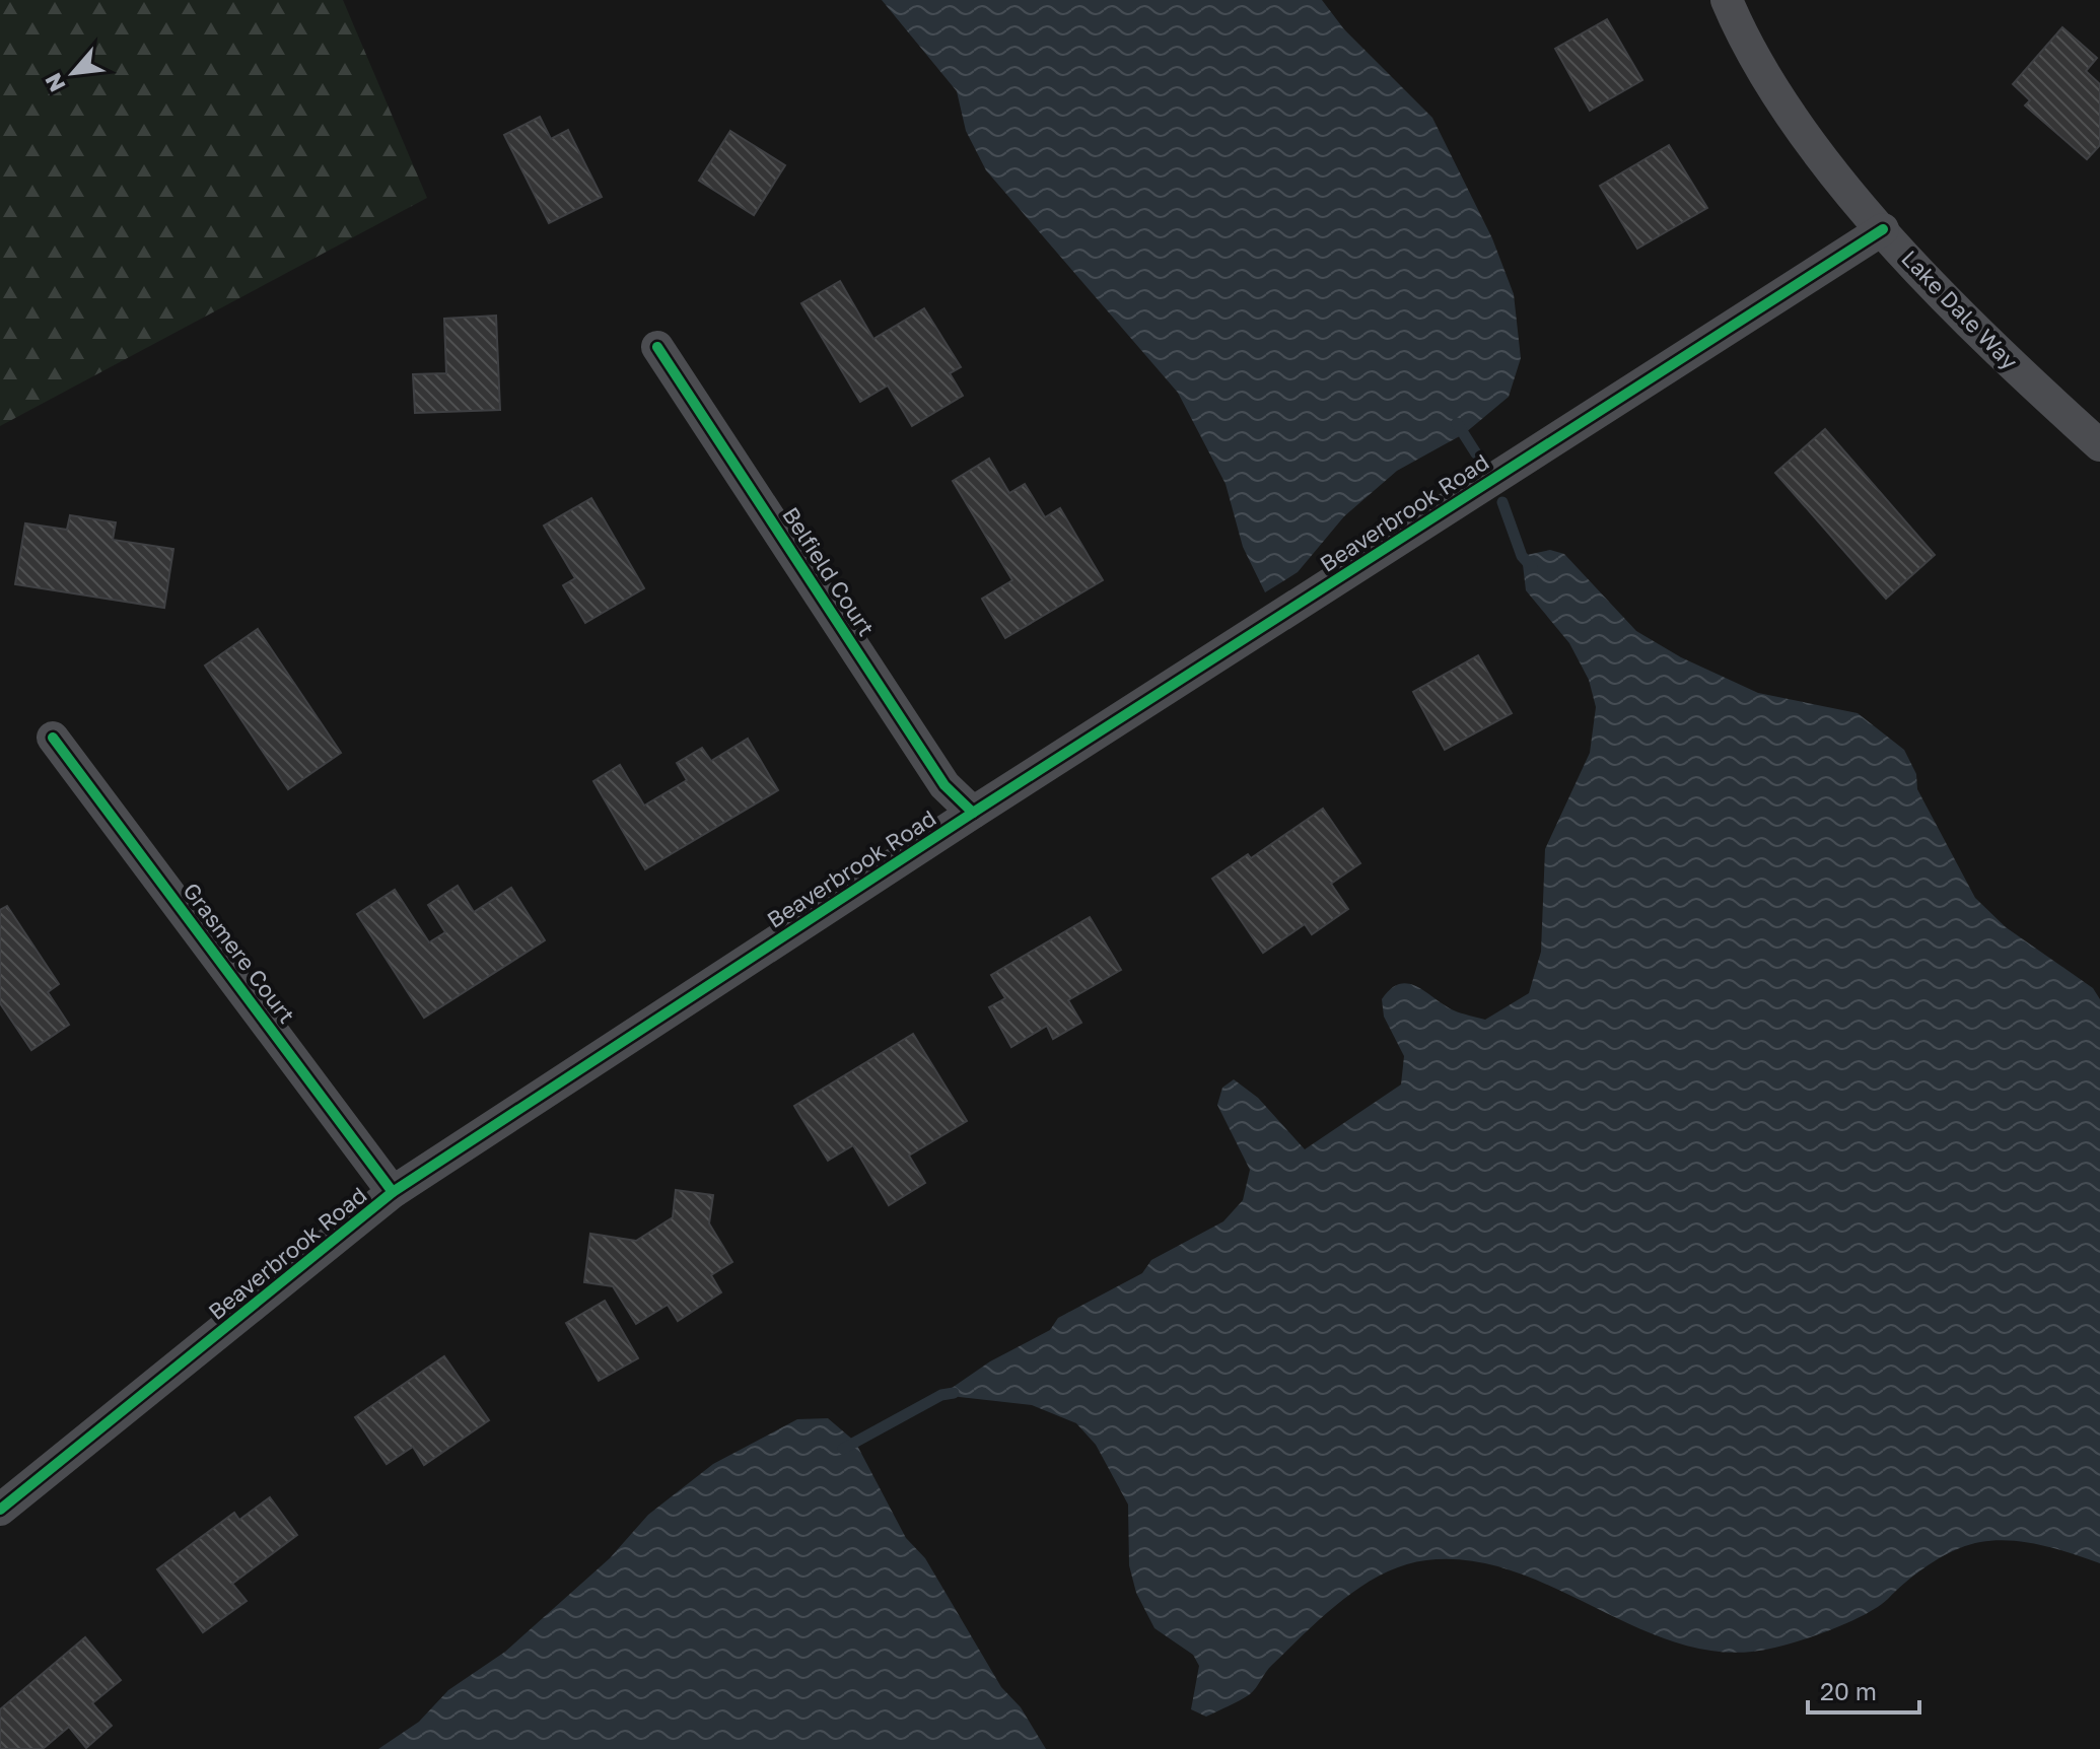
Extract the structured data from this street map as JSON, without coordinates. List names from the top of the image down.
{
  "streets": {
    "street": [
      "Lake Dale Way",
      "Beaverbrook Road",
      "Belfield Court",
      "Grasmere Court"
    ]
  },
  "crossings": [
    ["Lake Dale Way", "Beaverbrook Road"],
    ["Beaverbrook Road", "Belfield Court"],
    ["Beaverbrook Road", "Grasmere Court"]
  ],
  "scale_bar": "20 m",
  "north": "bottom left"
}
